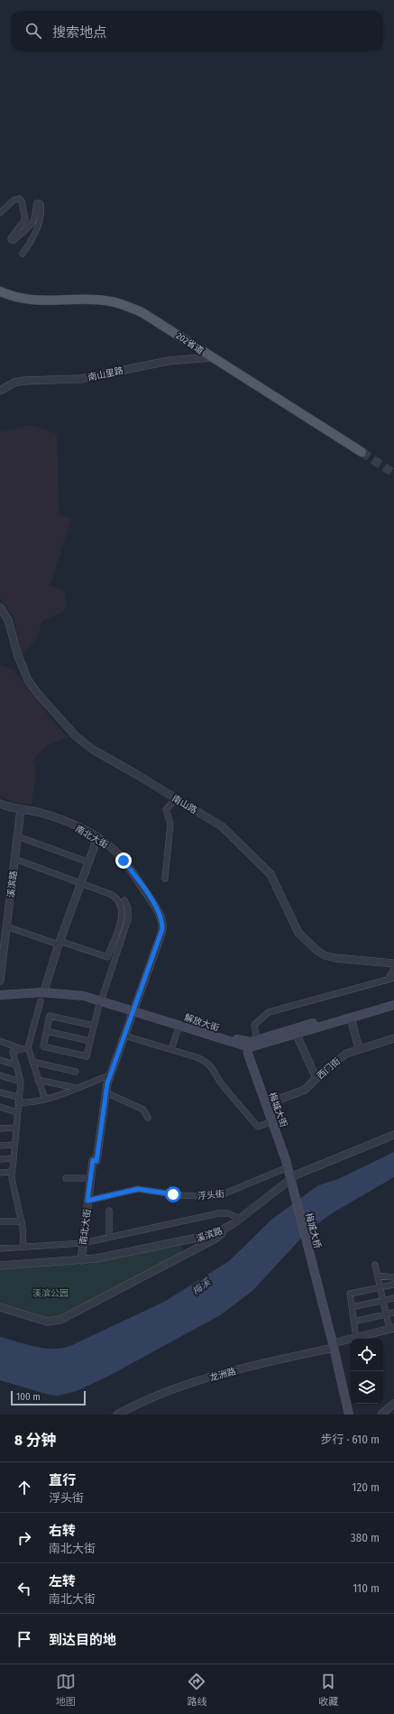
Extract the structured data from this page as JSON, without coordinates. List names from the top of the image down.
{
  "streets": {
    "main road": [
      "202省道",
      "解放大街",
      "梅城大街",
      "梅城大桥"
    ],
    "street": [
      "南山里路",
      "南山路",
      "南北大街",
      "溪滨路",
      "西门街",
      "浮头街",
      "龙洲路"
    ]
  },
  "crossings": [
    ["202省道", "南山里路"],
    ["南北大街", "溪滨路"],
    ["南北大街", "解放大街"],
    ["南北大街", "浮头街"],
    ["溪滨路", "梅城大街"],
    ["溪滨路", "梅城大桥"],
    ["解放大街", "梅城大街"],
    ["西门街", "梅城大街"],
    ["梅城大街", "浮头街"],
    ["梅城大街", "梅城大桥"],
    ["梅城大桥", "龙洲路"]
  ],
  "water": ["梅溪"],
  "parks": ["溪滨公园"],
  "scale_bar": "100 m",
  "page": {
    "search": "搜索地点",
    "scale": "100 m",
    "heading": ["8 分钟", "步行 · 610 m"],
    "list": [
      ["直行", "浮头街", "120 m"],
      ["右转", "南北大街", "380 m"],
      ["左转", "南北大街", "110 m"],
      "到达目的地"
    ],
    "nav": ["地图", "路线", "收藏"]
  }
}
